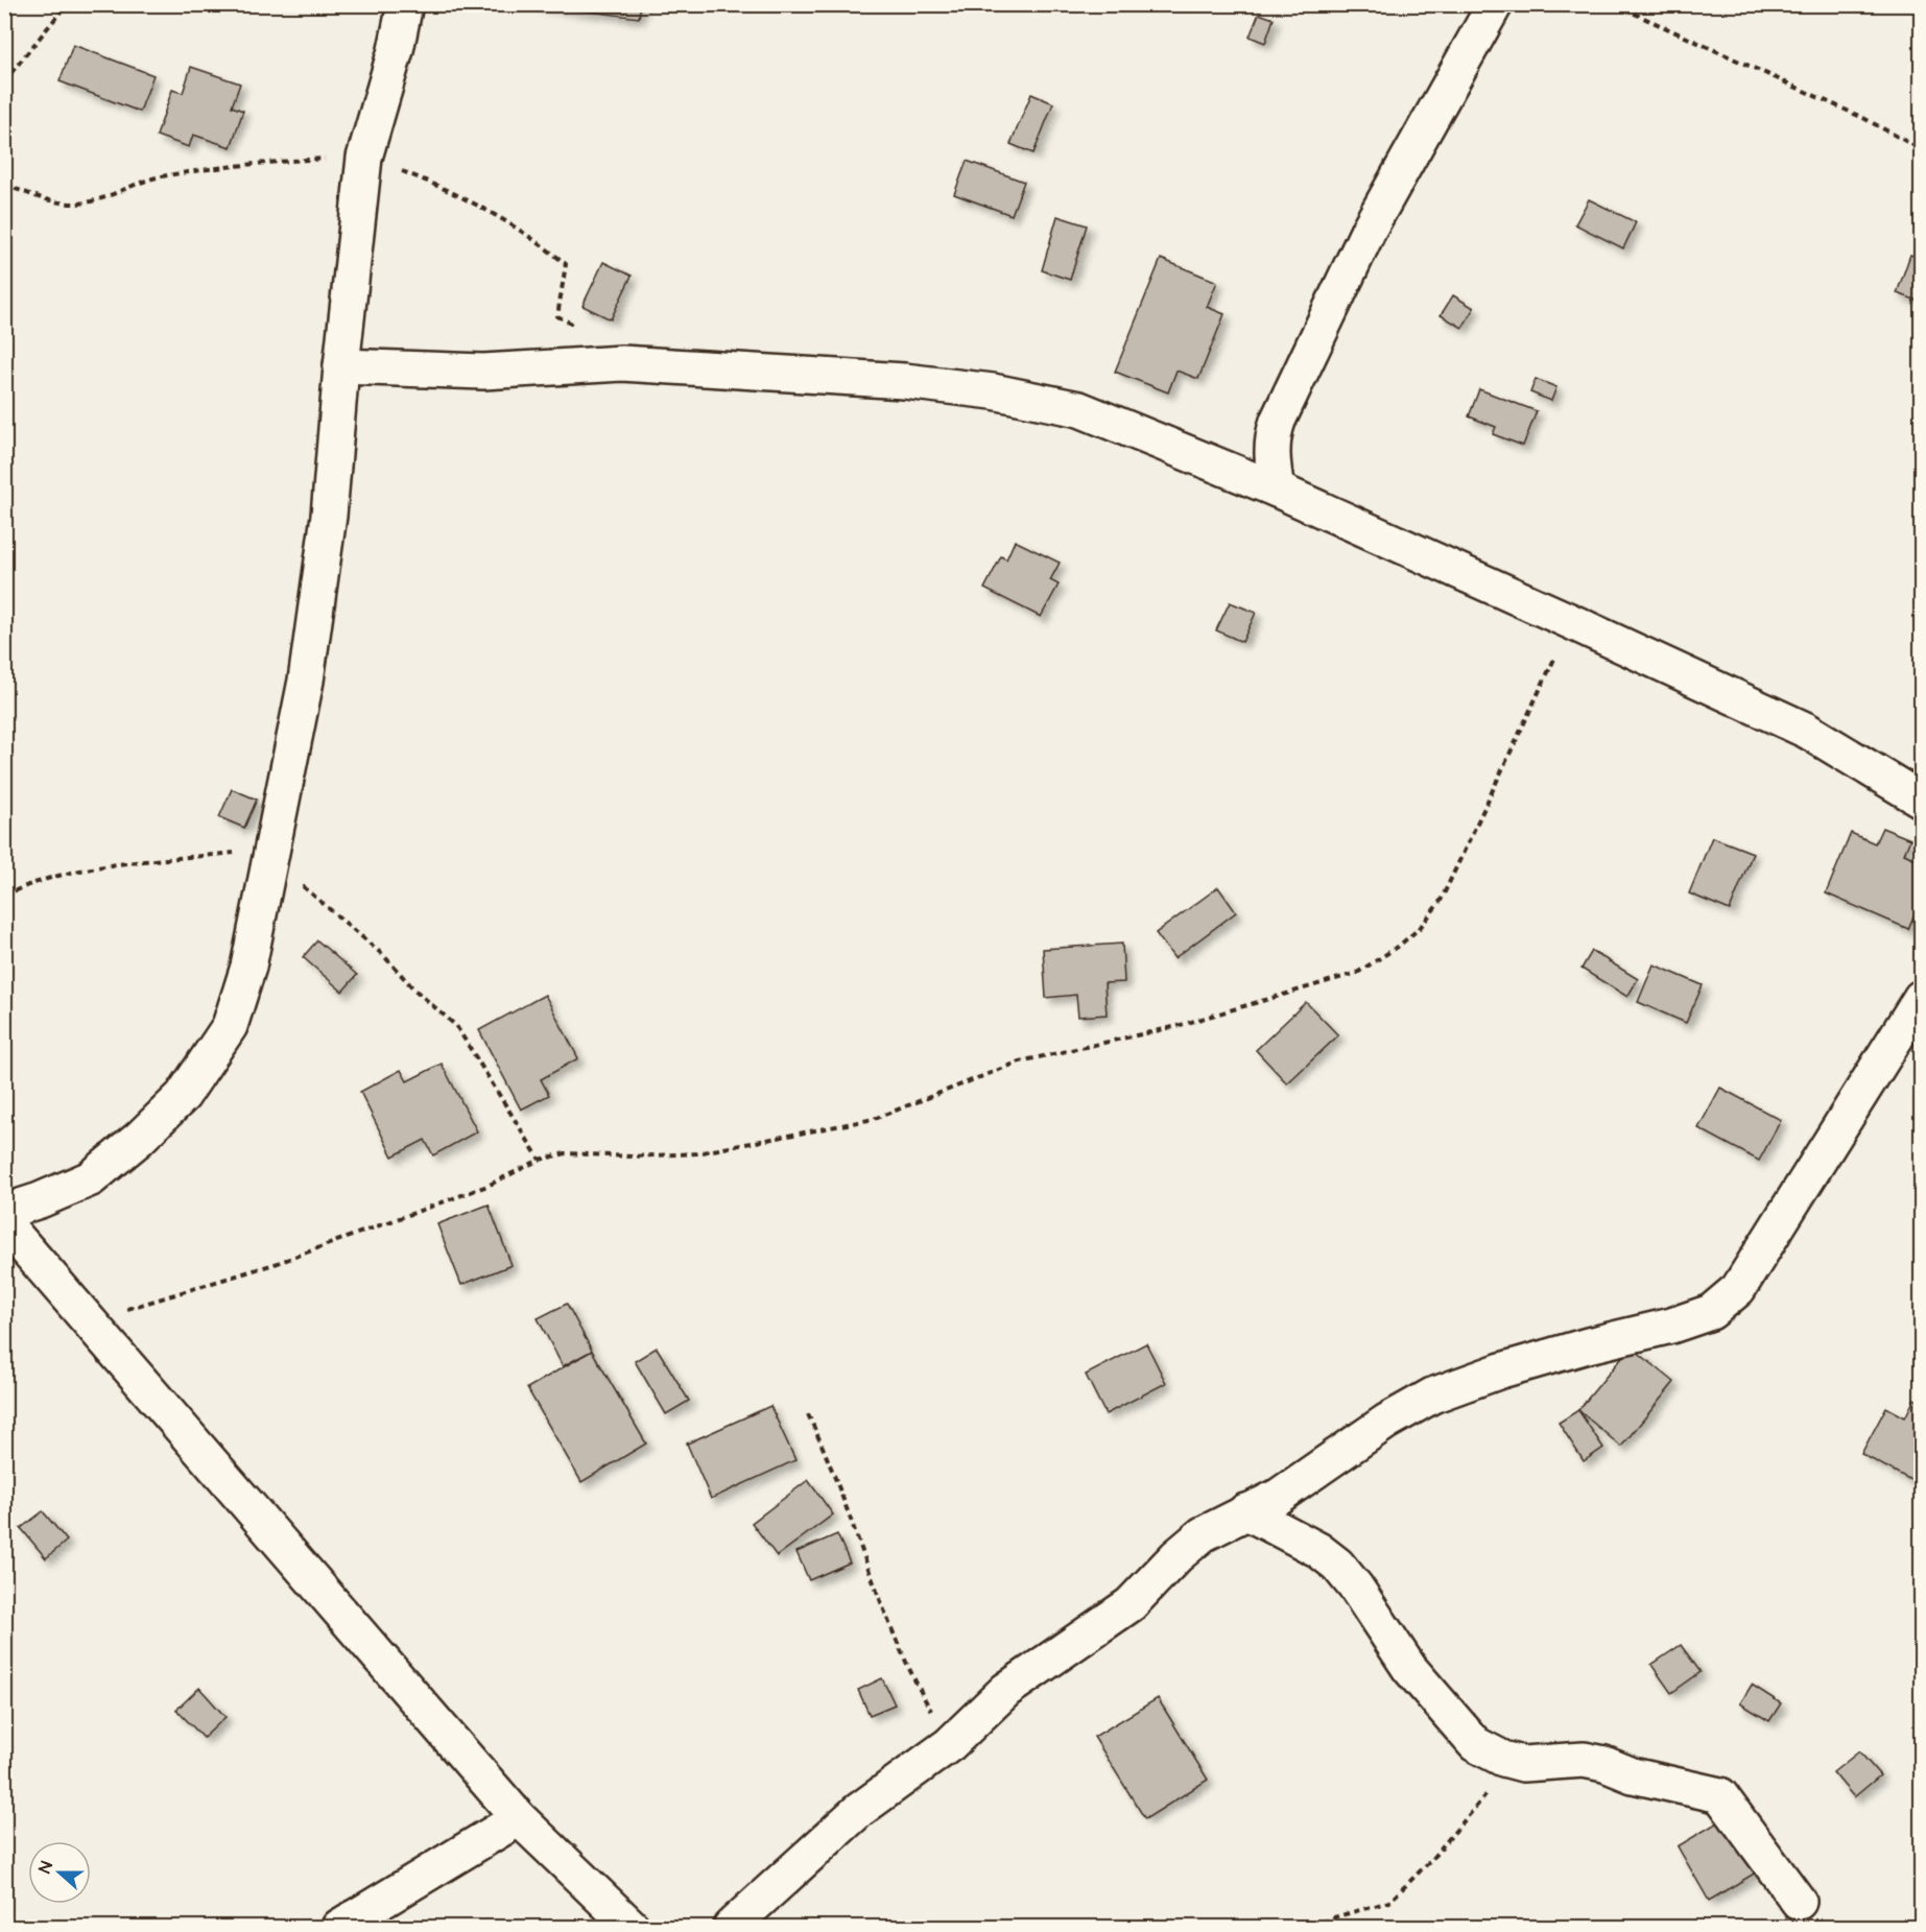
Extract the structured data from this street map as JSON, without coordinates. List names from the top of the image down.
{
  "north": "left"
}
